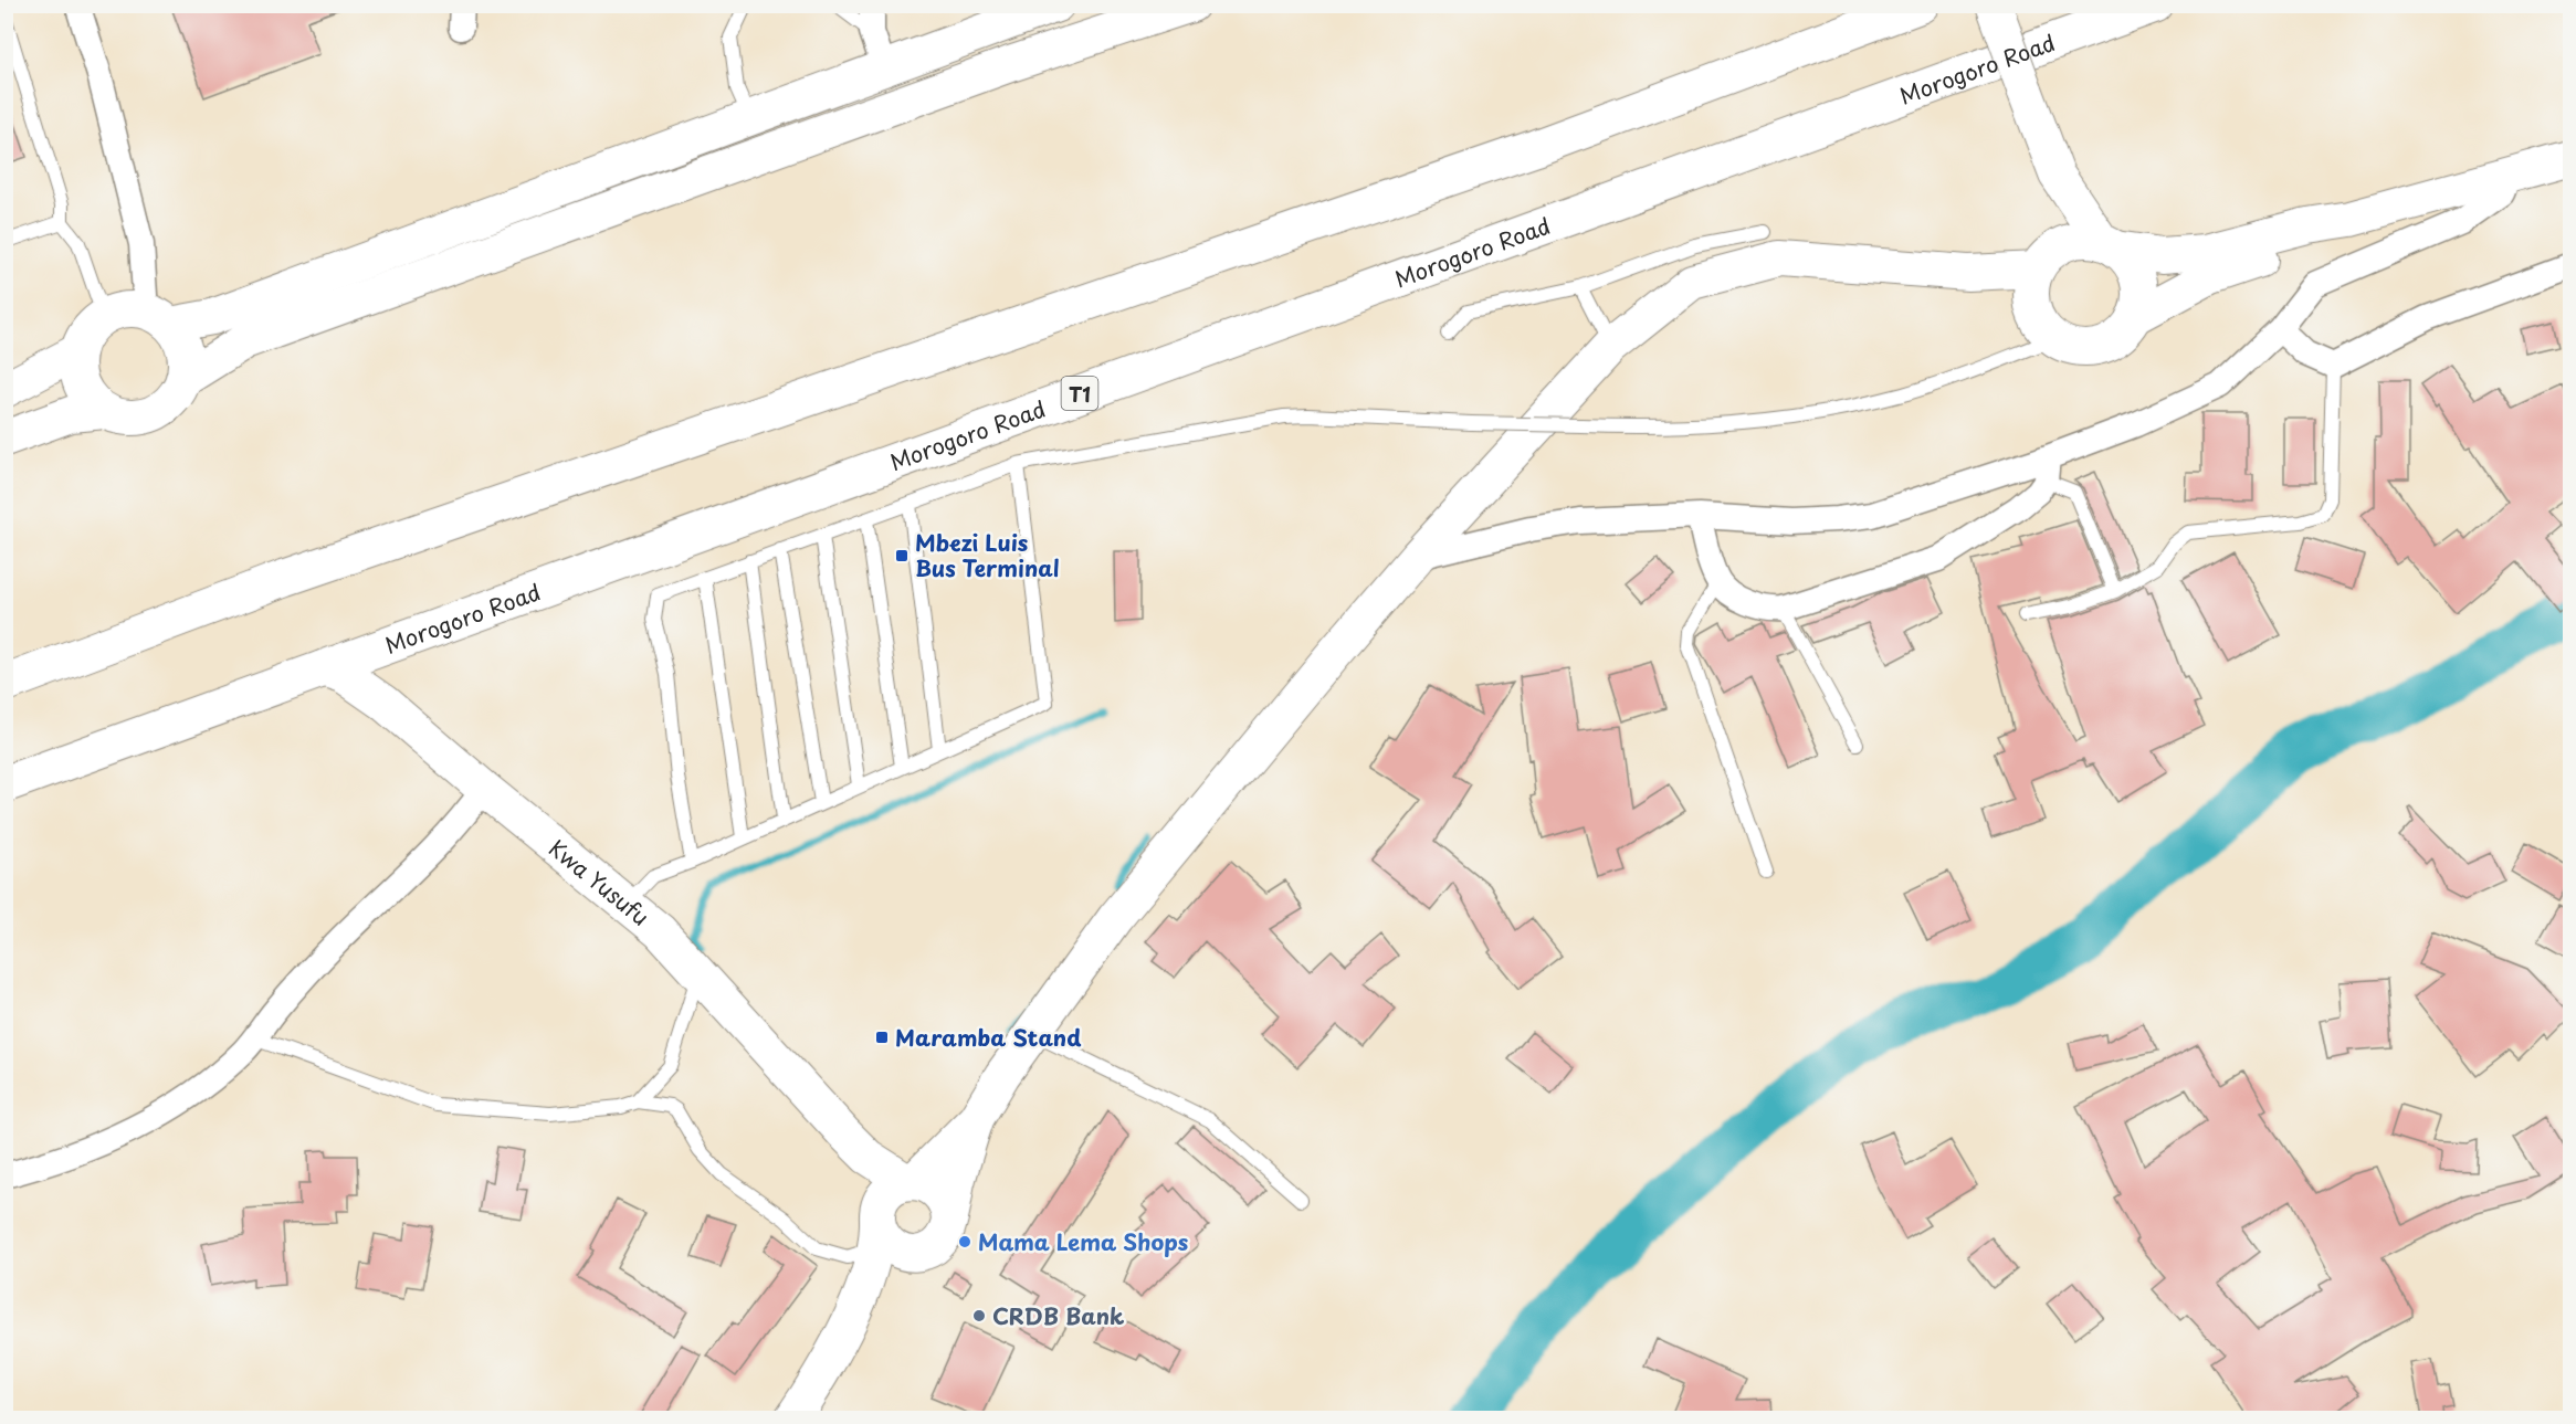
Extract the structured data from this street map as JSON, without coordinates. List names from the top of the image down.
{
  "streets": {
    "highway": ["Morogoro Road", "T1"],
    "street": ["Kwa Yusufu"]
  },
  "crossings": [
    ["Morogoro Road", "Kwa Yusufu"]
  ],
  "places": {
    "transit": ["Mbezi Luis Bus Terminal", "Maramba Stand"],
    "other": ["Mama Lema Shops", "CRDB Bank"]
  }
}
